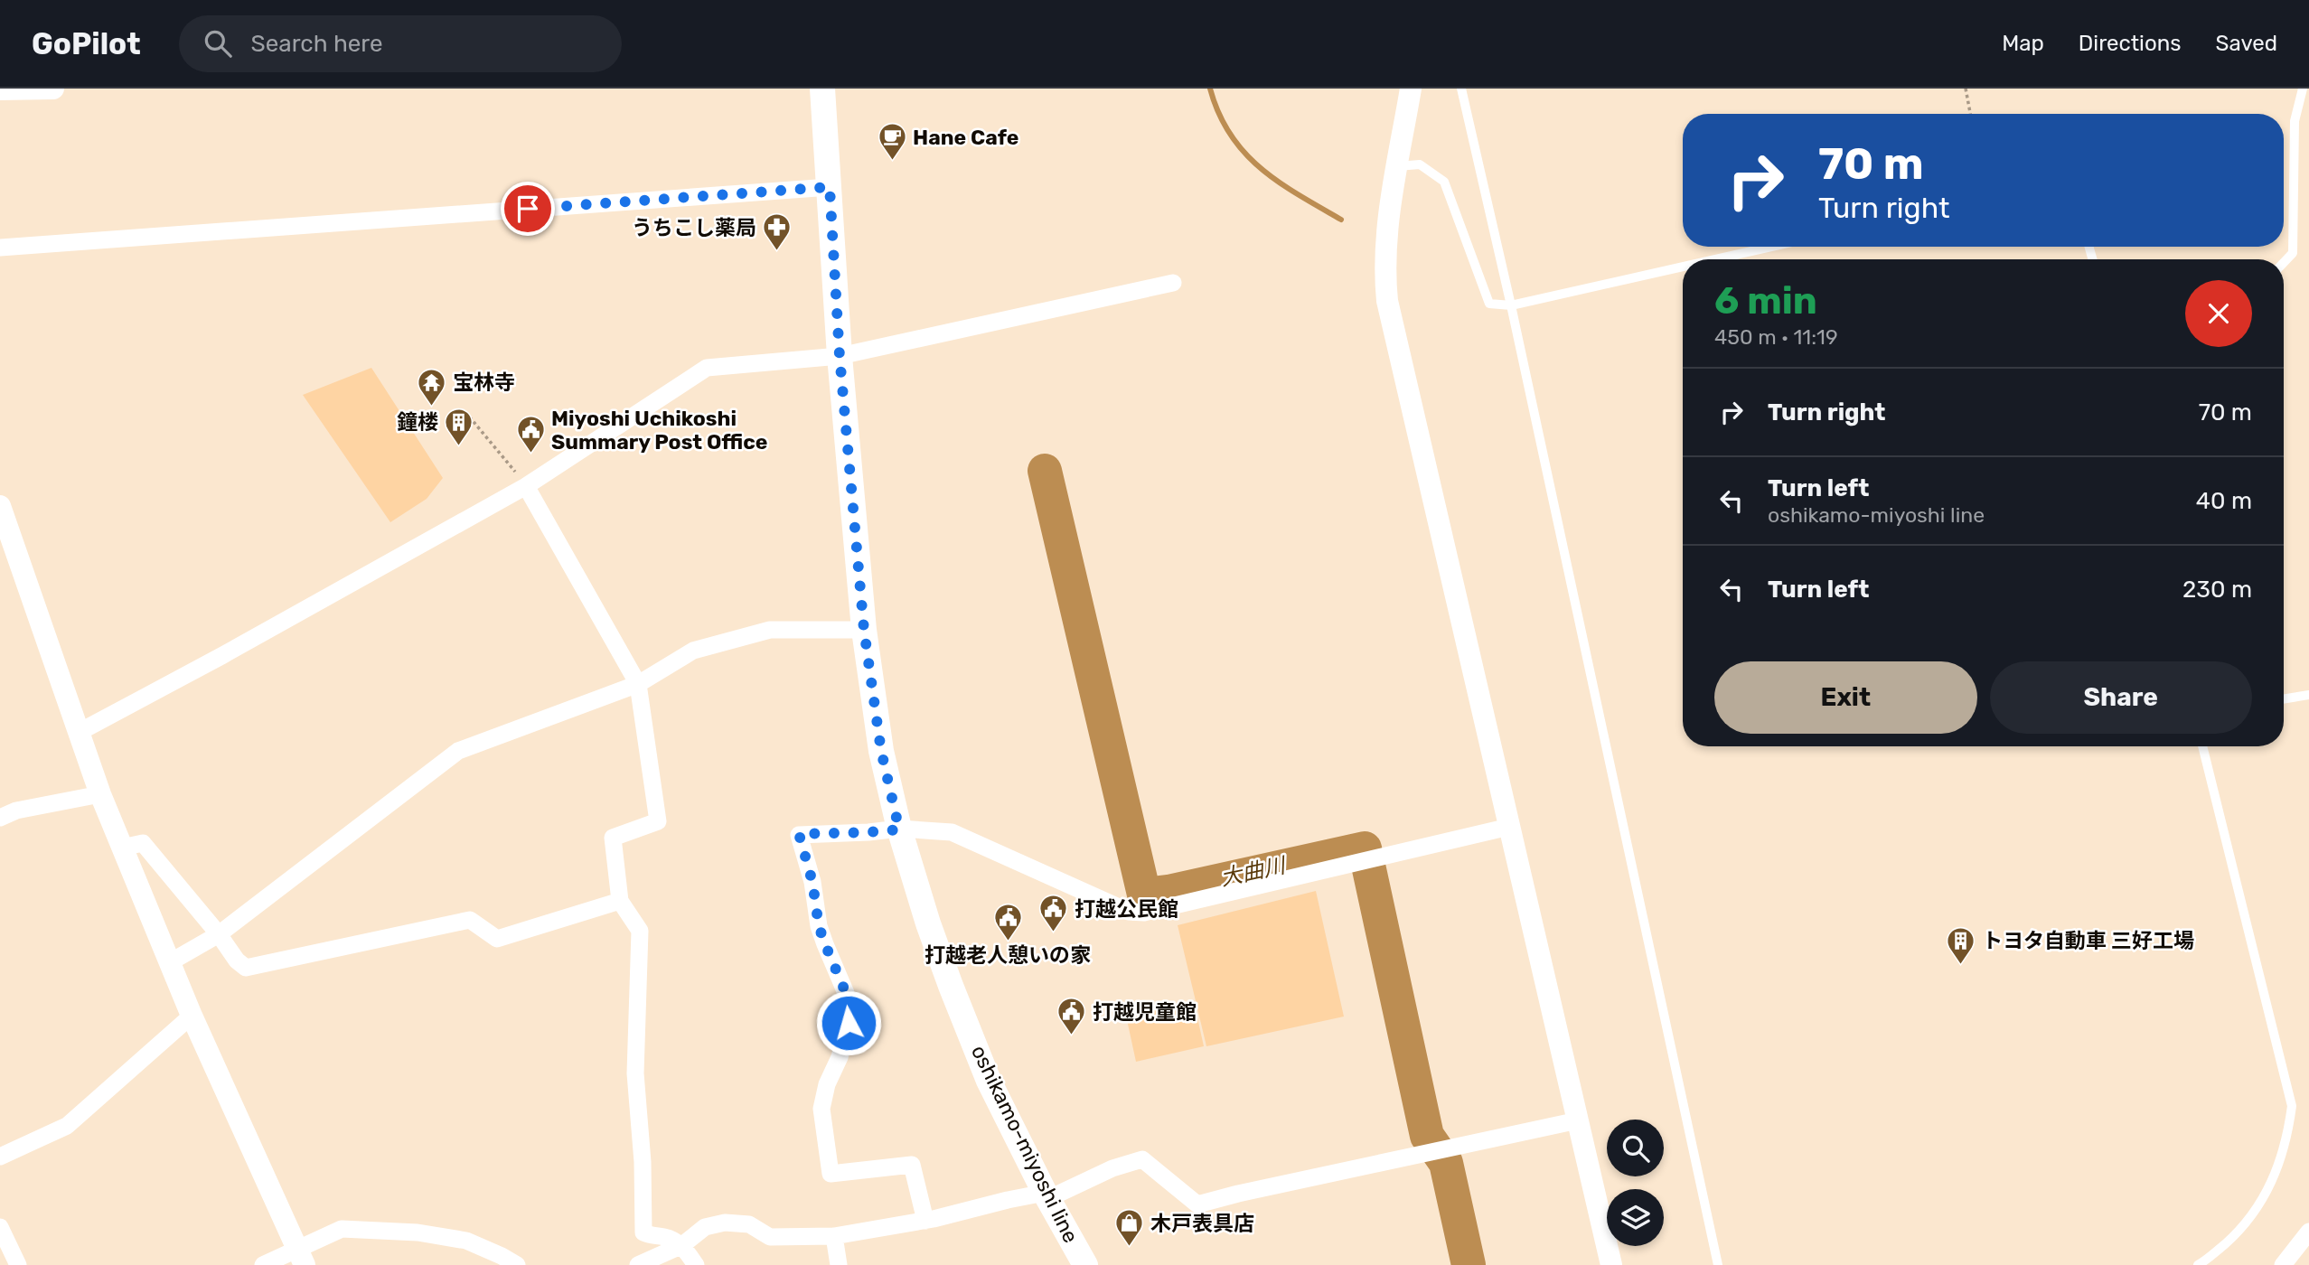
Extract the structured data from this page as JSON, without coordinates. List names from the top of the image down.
{
  "streets": {
    "main road": ["oshikamo-miyoshi line"]
  },
  "water": ["大曲川"],
  "places": {
    "cafe": ["Hane Cafe"],
    "pharmacy": ["うちこし薬局"],
    "temple": ["宝林寺"],
    "building": ["鐘楼", "トヨタ自動車 三好工場"],
    "public building": [
      "Miyoshi Uchikoshi Summary Post Office",
      "打越公民館",
      "打越老人憩いの家",
      "打越児童館"
    ],
    "shop": ["木戸表具店"]
  },
  "page": {
    "header": "GoPilot",
    "search": "Search here",
    "nav": ["Map", "Directions", "Saved"],
    "turn": ["70 m", "Turn right"],
    "heading": ["6 min", "450 m · 11:19"],
    "list": [
      {
        "name": "Turn right",
        "value": "70 m"
      },
      {
        "name": "Turn left",
        "note": "oshikamo-miyoshi line",
        "value": "40 m"
      },
      {
        "name": "Turn left",
        "value": "230 m"
      }
    ],
    "buttons": ["Exit", "Share"]
  }
}
